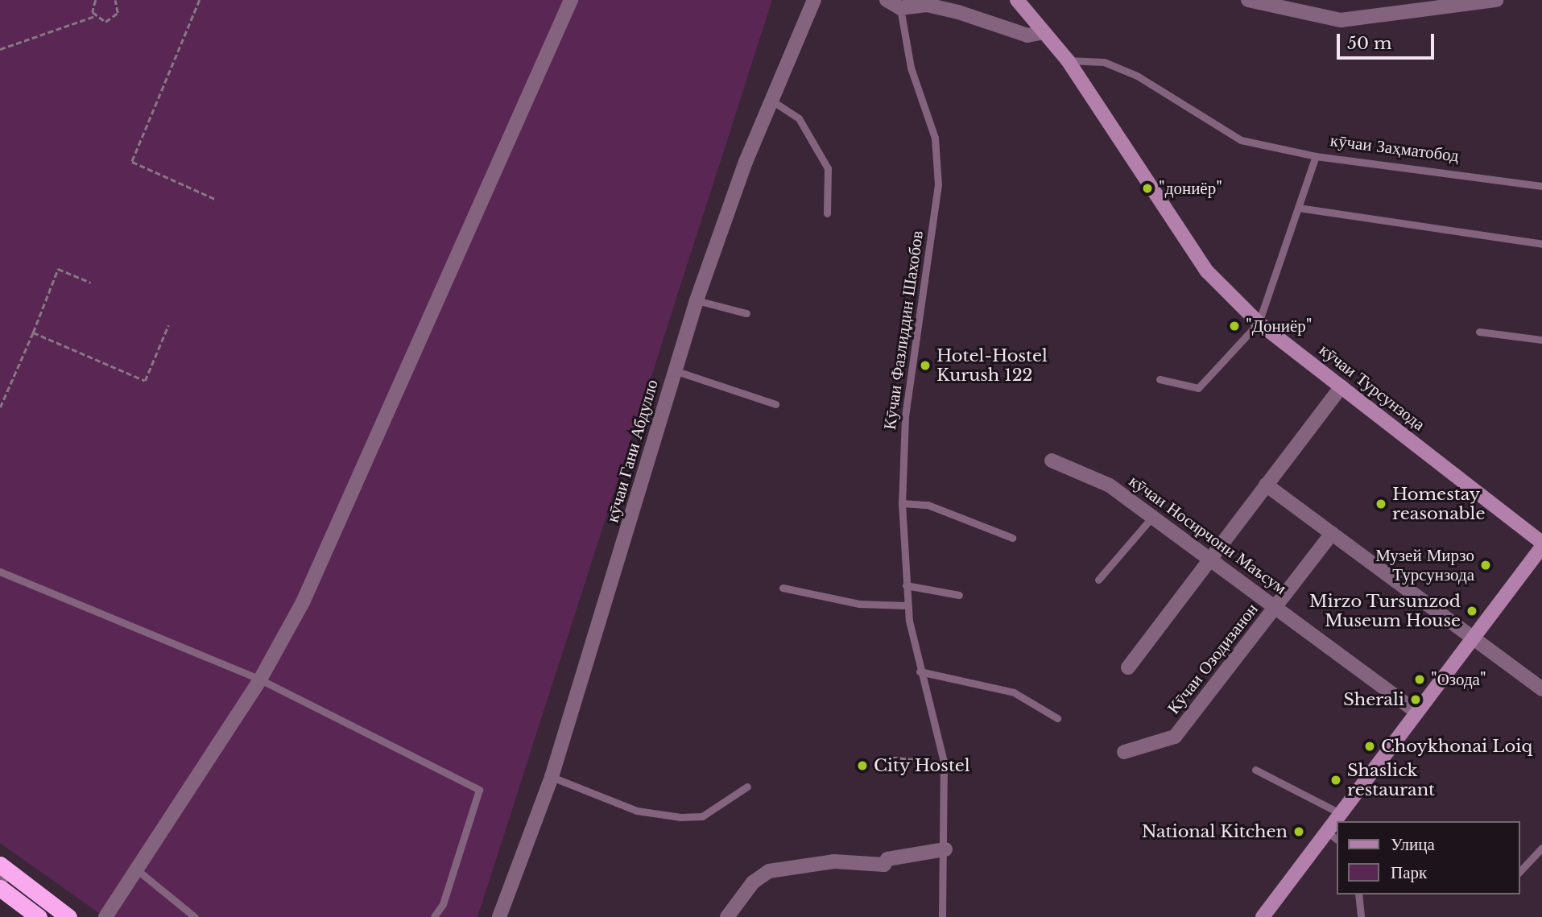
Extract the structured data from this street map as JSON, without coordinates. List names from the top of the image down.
{
  "streets": {
    "main road": ["кӯчаи Турсунзода"],
    "street": ["кӯчаи Гани Абдулло", "кӯчаи Носирчони Маъсум", "Кӯчаи Озодизанон"],
    "lane": ["кӯчаи Заҳматобод", "Кӯчаи Фазлиддин Шахобов"]
  },
  "crossings": [
    ["кӯчаи Заҳматобод", "кӯчаи Турсунзода"],
    ["кӯчаи Носирчони Маъсум", "Кӯчаи Озодизанон"]
  ],
  "places": [
    "\"дониёр\"",
    "\"Дониёр\"",
    "Hotel-Hostel Kurush 122",
    "Homestay reasonable",
    "Музей Мирзо Турсунзода",
    "Mirzo Tursunzod Museum House",
    "\"Озода\"",
    "Sherali",
    "Choykhonai Loiq",
    "City Hostel",
    "Shaslick restaurant",
    "National Kitchen"
  ],
  "legend": ["Улица", "Парк"],
  "scale_bar": "50 m"
}
